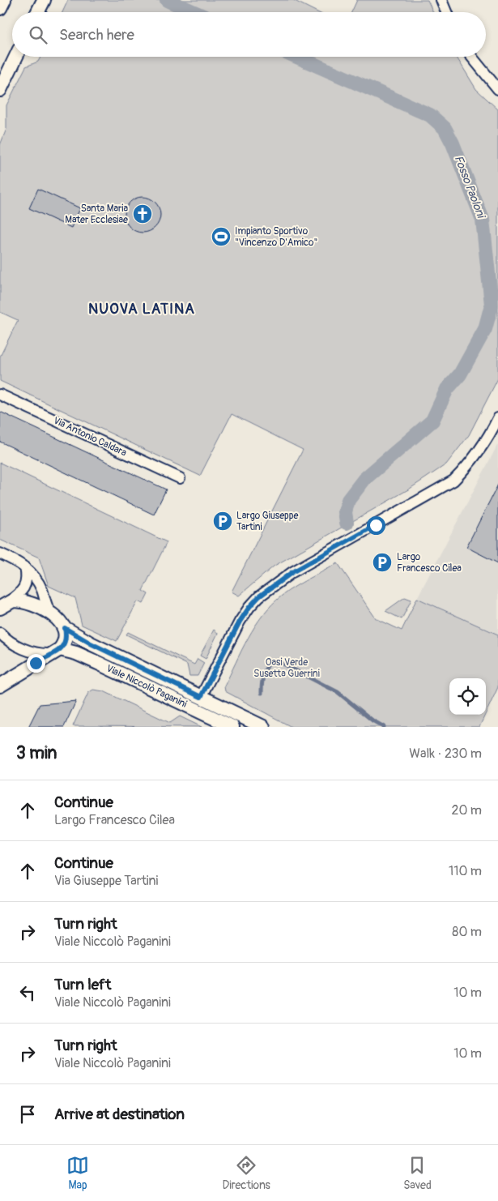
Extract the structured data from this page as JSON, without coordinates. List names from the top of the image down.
{
  "streets": {
    "street": ["Via Antonio Caldara", "Viale Niccolò Paganini"]
  },
  "districts": ["NUOVA LATINA"],
  "water": ["Fosso Paoloni"],
  "parks": ["Oasi Verde Susetta Guerrini"],
  "places": {
    "church": ["Santa Maria Mater Ecclesiae"],
    "sports": ["Impianto Sportivo \"Vincenzo D'Amico\""],
    "parking": ["Largo Giuseppe Tartini", "Largo Francesco Cilea"]
  },
  "page": {
    "search": "Search here",
    "heading": ["3 min", "Walk · 230 m"],
    "list": [
      ["Continue", "Largo Francesco Cilea", "20 m"],
      ["Continue", "Via Giuseppe Tartini", "110 m"],
      ["Turn right", "Viale Niccolò Paganini", "80 m"],
      ["Turn left", "Viale Niccolò Paganini", "10 m"],
      ["Turn right", "Viale Niccolò Paganini", "10 m"],
      "Arrive at destination"
    ],
    "nav": ["Map", "Directions", "Saved"]
  }
}
